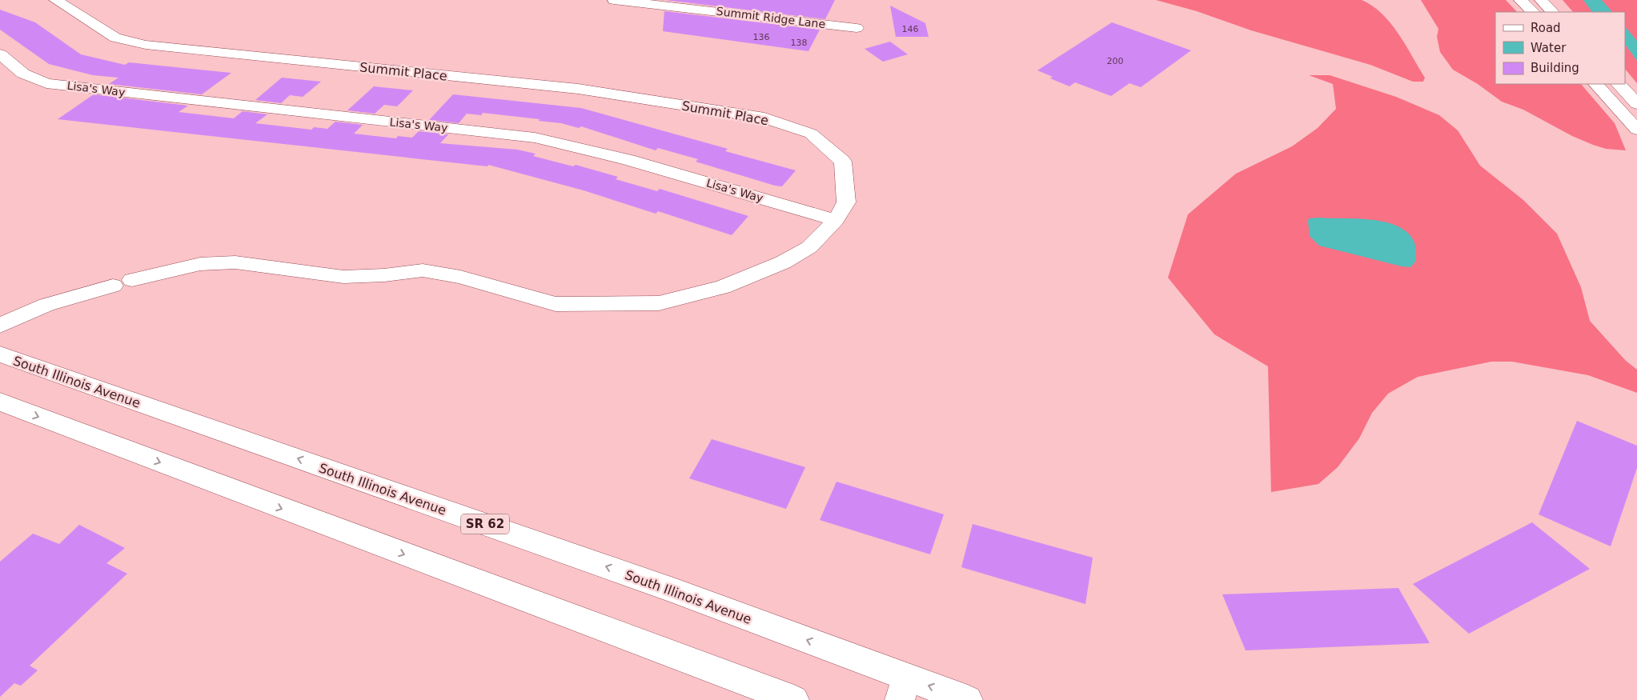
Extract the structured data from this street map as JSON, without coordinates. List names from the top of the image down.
{
  "streets": {
    "main road": [
      "Summit Ridge Lane",
      "Summit Place",
      "Lisa's Way",
      "South Illinois Avenue",
      "SR 62"
    ]
  },
  "crossings": [
    ["Summit Place", "Lisa's Way"]
  ],
  "house_numbers": [
    "146",
    "136",
    "138",
    "200"
  ],
  "legend": ["Road", "Water", "Building"]
}
